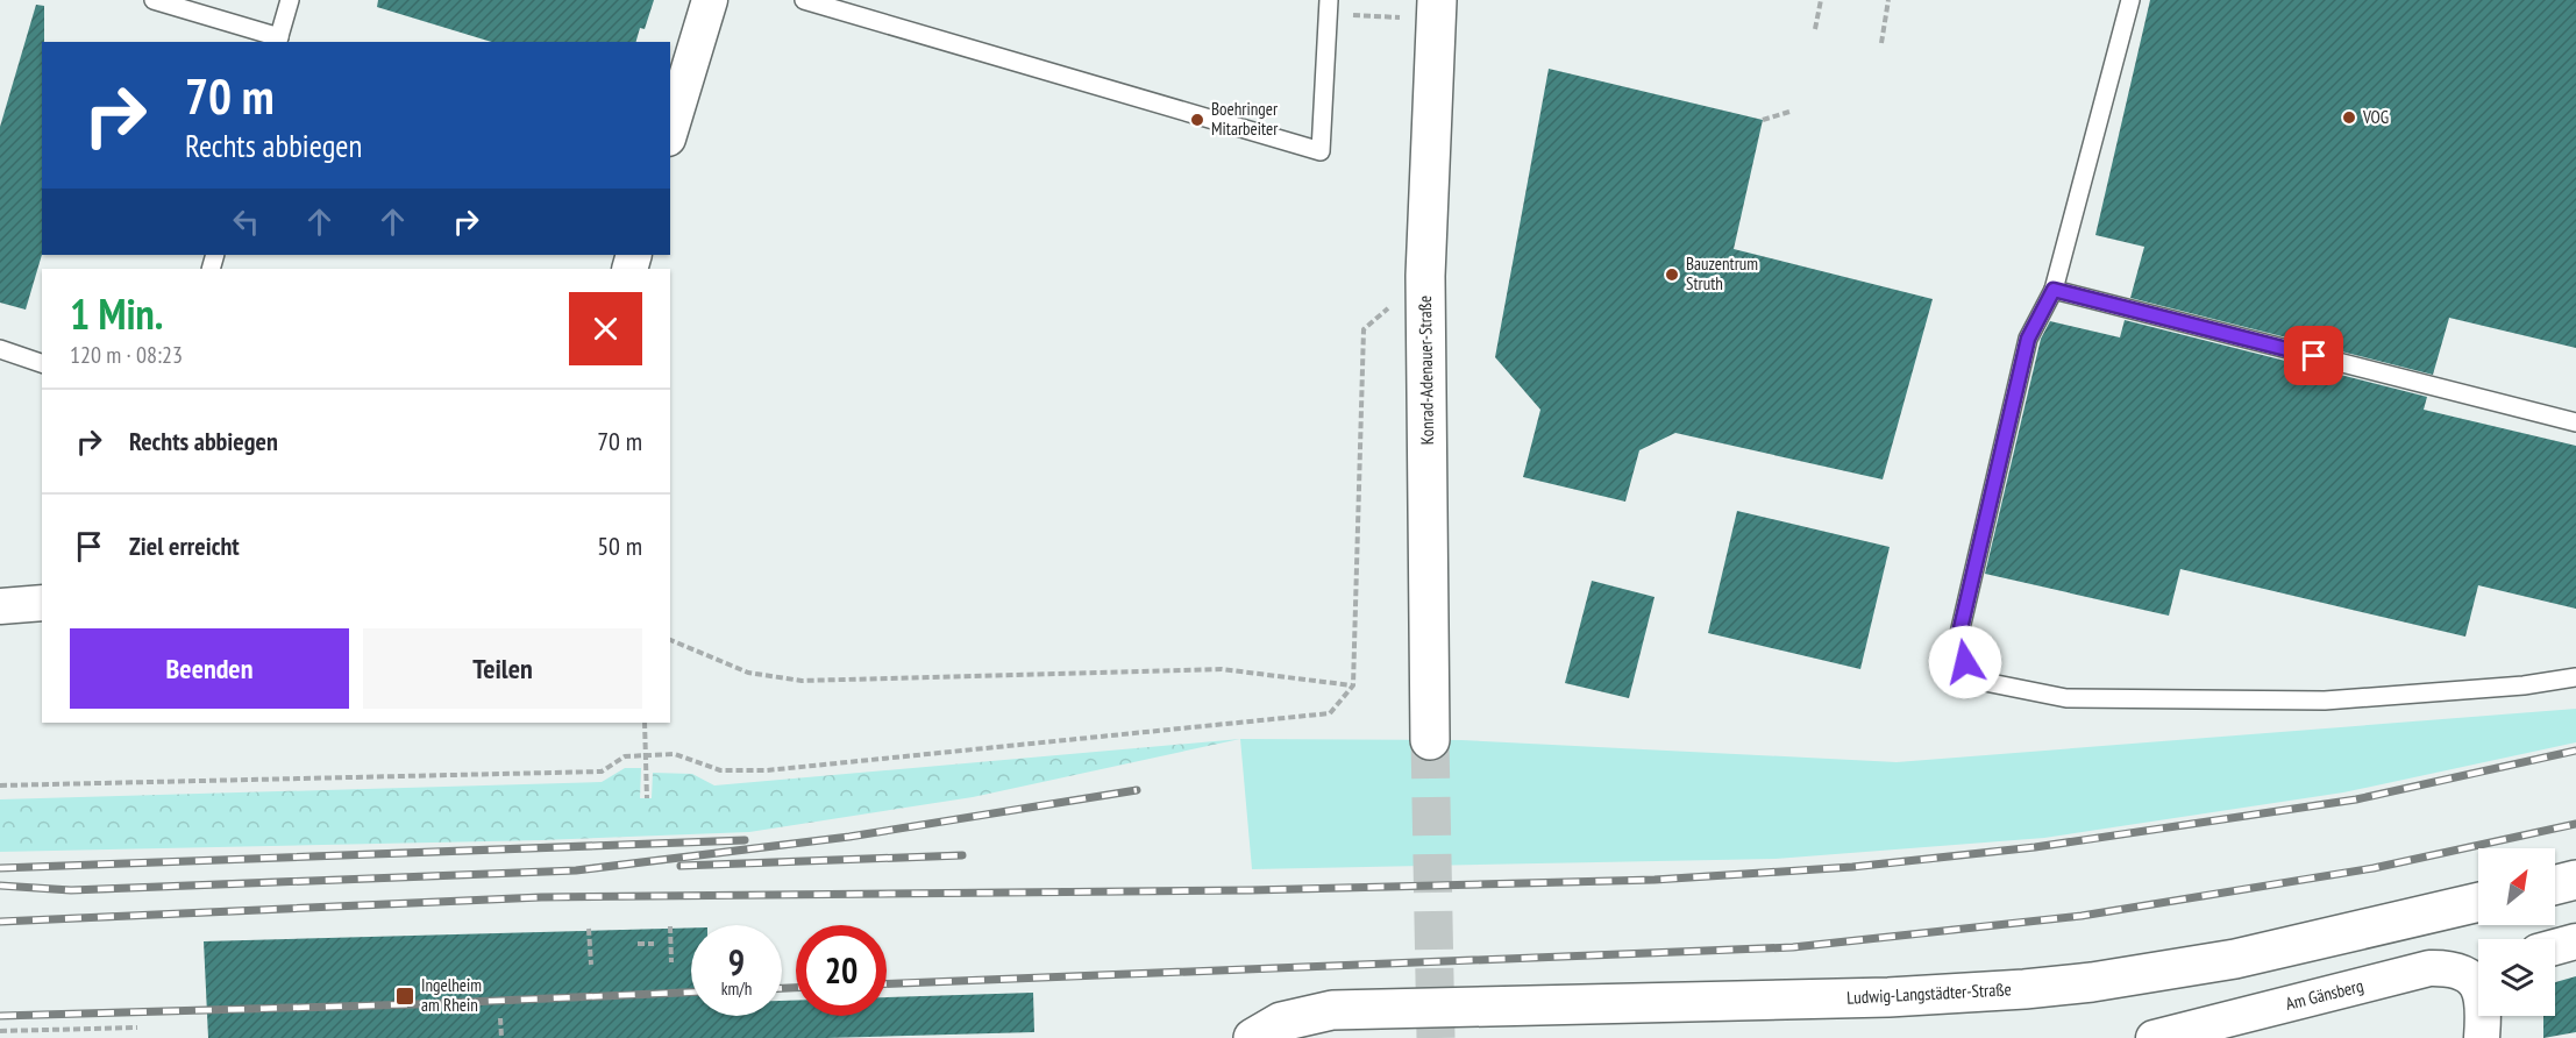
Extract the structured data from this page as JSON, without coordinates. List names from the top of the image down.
{
  "streets": {
    "main road": ["Konrad-Adenauer-Straße", "Ludwig-Langstädter-Straße"],
    "street": ["Am Gänsberg"]
  },
  "places": {
    "other": ["VOG", "Boehringer Mitarbeiter", "Bauzentrum Struth"],
    "transit": ["Ingelheim am Rhein"]
  },
  "north": "top right",
  "page": {
    "turn": ["70 m", "Rechts abbiegen"],
    "heading": ["1 Min.", "120 m · 08:23"],
    "list": [
      {
        "name": "Rechts abbiegen",
        "value": "70 m"
      },
      {
        "name": "Ziel erreicht",
        "value": "50 m"
      }
    ],
    "buttons": ["Beenden", "Teilen"],
    "speed": "9 km/h",
    "limit": "20"
  }
}
